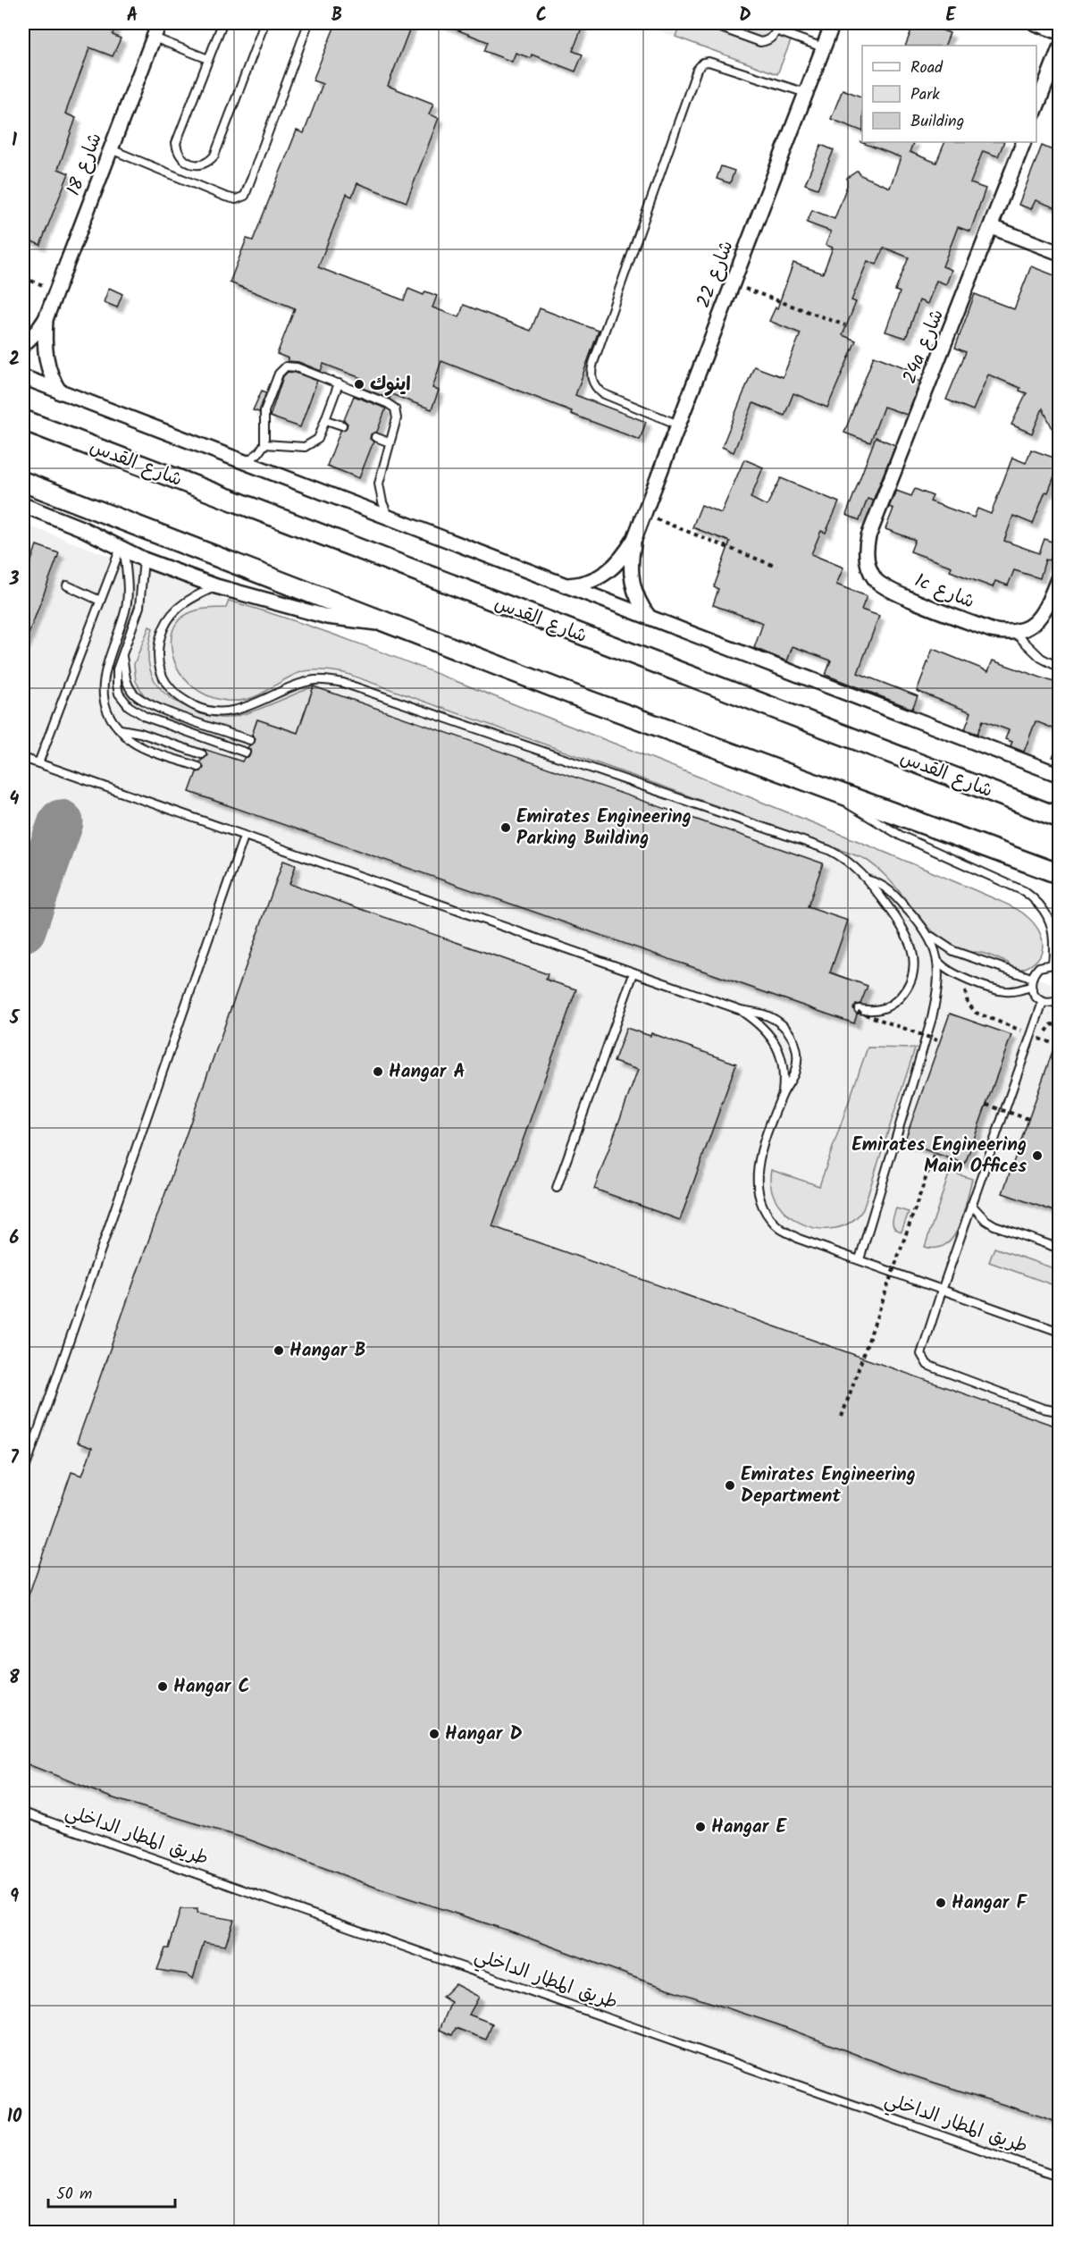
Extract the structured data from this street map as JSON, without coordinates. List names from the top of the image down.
{
  "streets": {
    "main road": ["شارع القدس"],
    "street": [
      "شارع 18",
      "شارع 22",
      "24a شارع",
      "1c شارع"
    ],
    "lane": ["طريق المطار الداخلي"]
  },
  "crossings": [
    ["24a شارع", "1c شارع"]
  ],
  "places": [
    "اينوك",
    "Emirates Engineering Parking Building",
    "Hangar A",
    "Emirates Engineering Main Offices",
    "Hangar B",
    "Emirates Engineering Department",
    "Hangar C",
    "Hangar D",
    "Hangar E",
    "Hangar F"
  ],
  "legend": ["Road", "Park", "Building"],
  "scale_bar": "50 m",
  "grid": {
    "columns": [
      "A",
      "B",
      "C",
      "D",
      "E"
    ],
    "rows": [
      "1",
      "2",
      "3",
      "4",
      "5",
      "6",
      "7",
      "8",
      "9",
      "10"
    ]
  }
}
